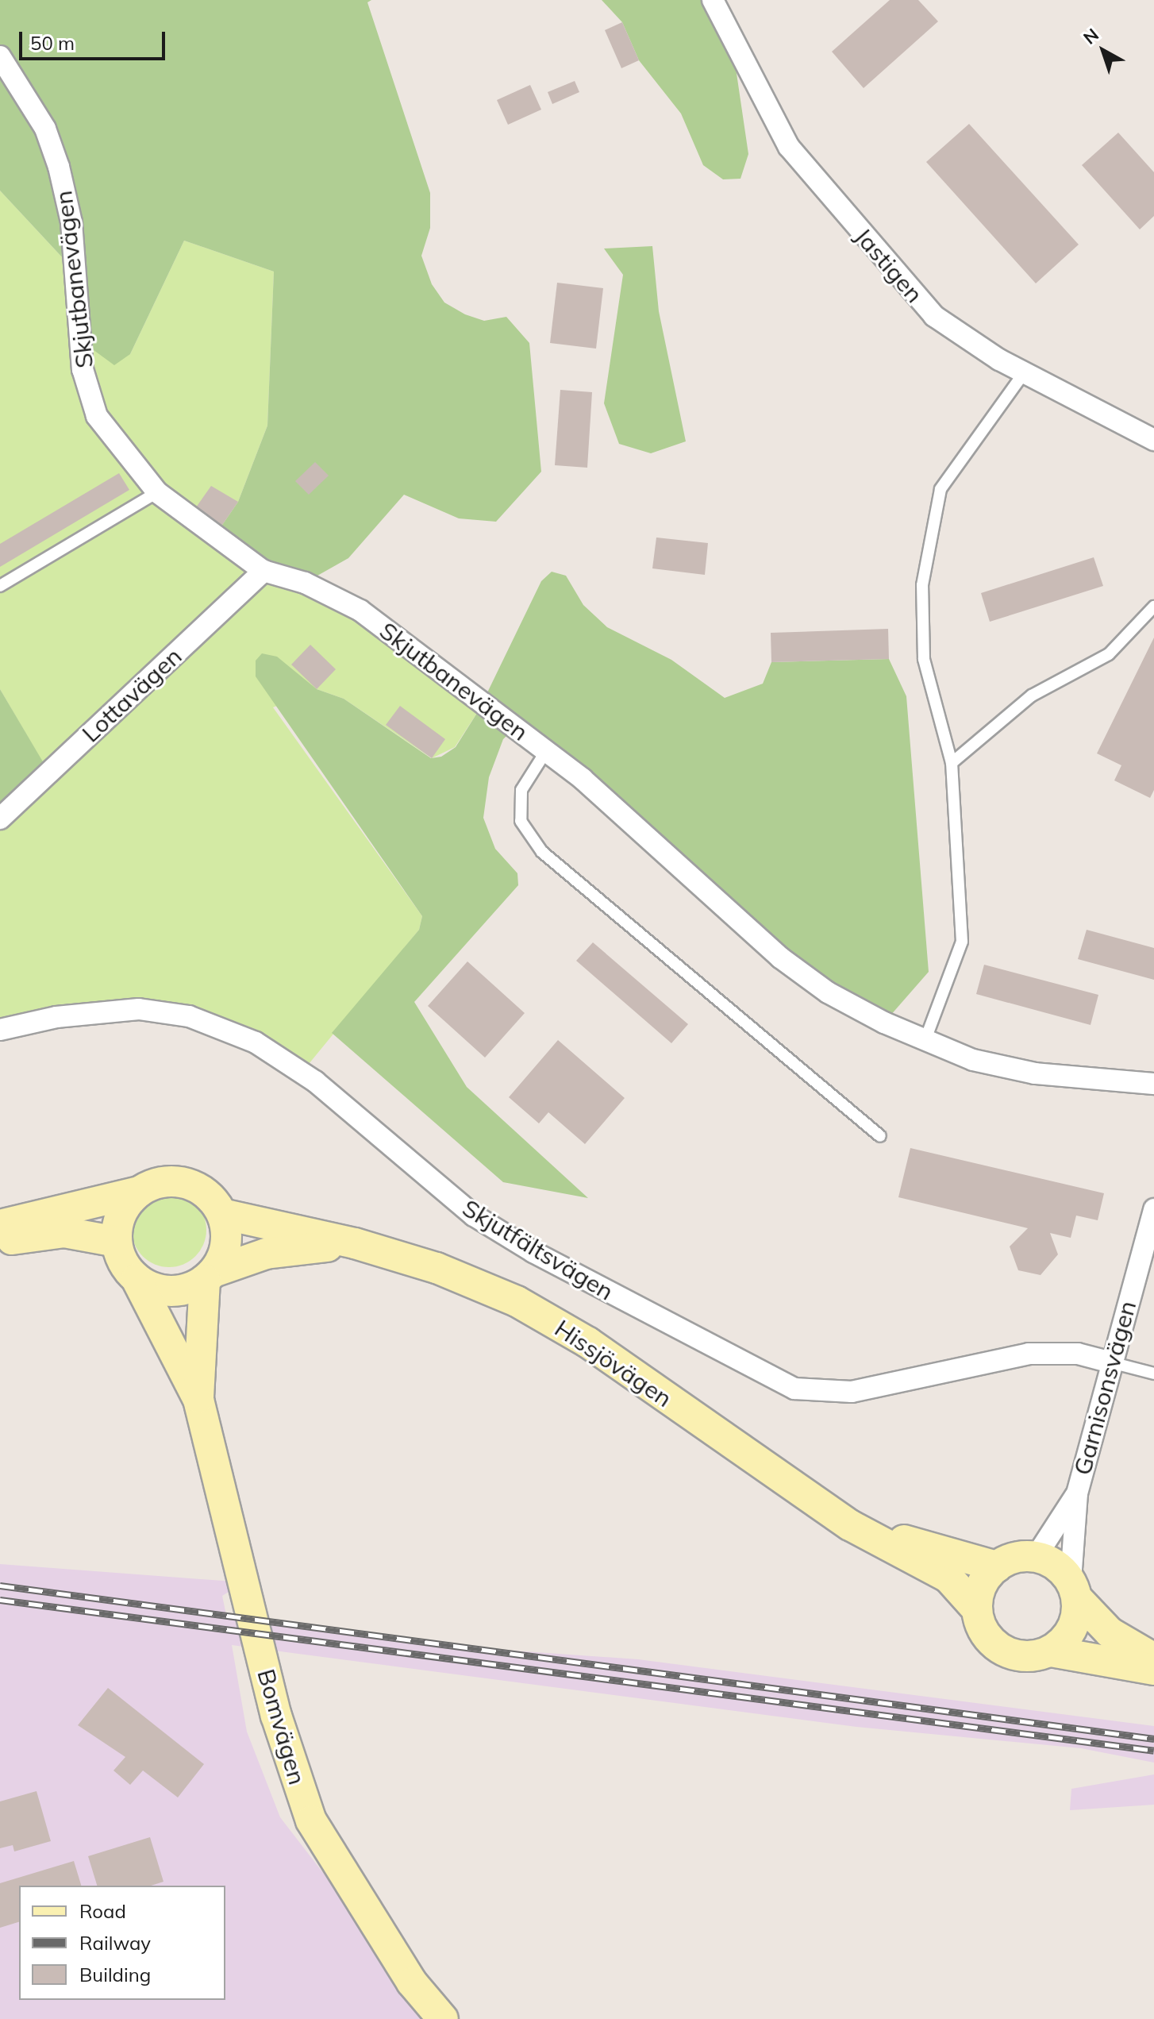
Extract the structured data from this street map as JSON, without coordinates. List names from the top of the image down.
{
  "streets": {
    "main road": ["Hissjövägen", "Bomvägen"],
    "street": [
      "Jastigen",
      "Skjutbanevägen",
      "Lottavägen",
      "Skjutfältsvägen",
      "Garnisonsvägen"
    ]
  },
  "crossings": [
    ["Skjutbanevägen", "Lottavägen"],
    ["Skjutfältsvägen", "Garnisonsvägen"],
    ["Hissjövägen", "Garnisonsvägen"],
    ["Hissjövägen", "Bomvägen"]
  ],
  "legend": ["Road", "Railway", "Building"],
  "scale_bar": "50 m",
  "north": "top left"
}
